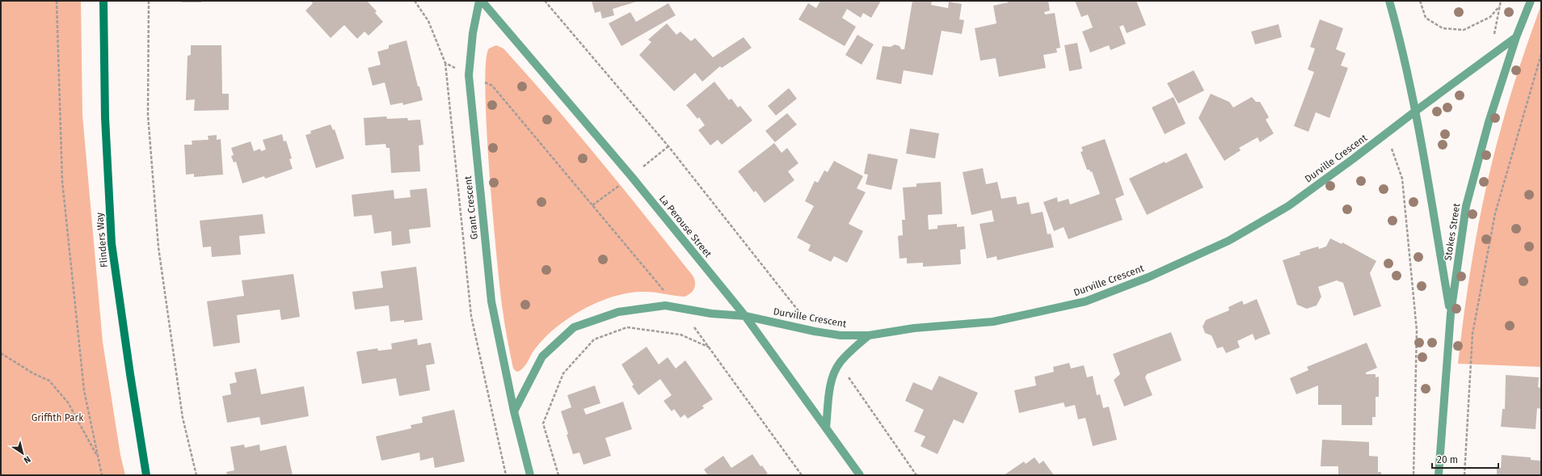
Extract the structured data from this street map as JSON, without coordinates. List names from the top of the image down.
{
  "streets": {
    "street": [
      "Durville Crescent",
      "Grant Crescent",
      "La Perouse Street",
      "Stokes Street",
      "Flinders Way"
    ]
  },
  "crossings": [
    ["Durville Crescent", "La Perouse Street"],
    ["Durville Crescent", "Stokes Street"]
  ],
  "parks": ["Griffith Park"],
  "scale_bar": "20 m",
  "north": "bottom right"
}
